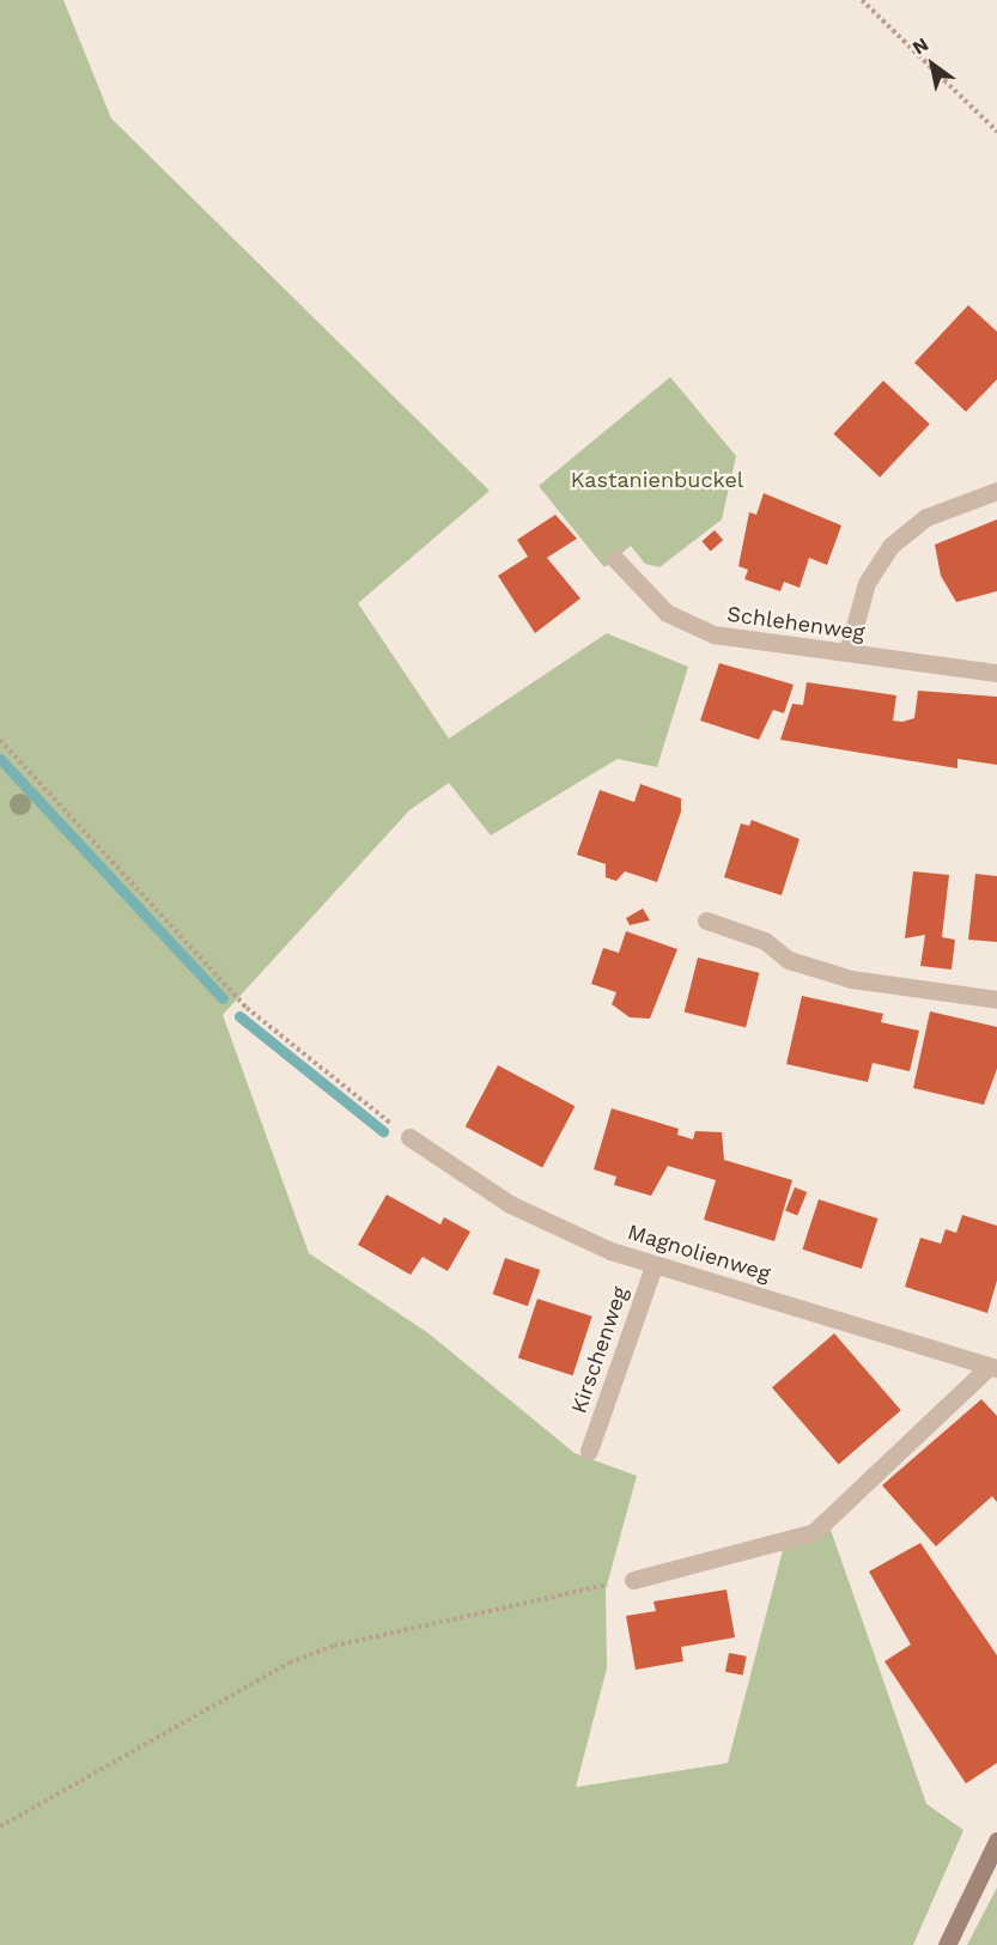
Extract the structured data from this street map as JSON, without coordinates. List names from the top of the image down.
{
  "streets": {
    "street": ["Schlehenweg", "Magnolienweg", "Kirschenweg"]
  },
  "crossings": [
    ["Magnolienweg", "Kirschenweg"]
  ],
  "parks": ["Kastanienbuckel"],
  "north": "top left"
}
